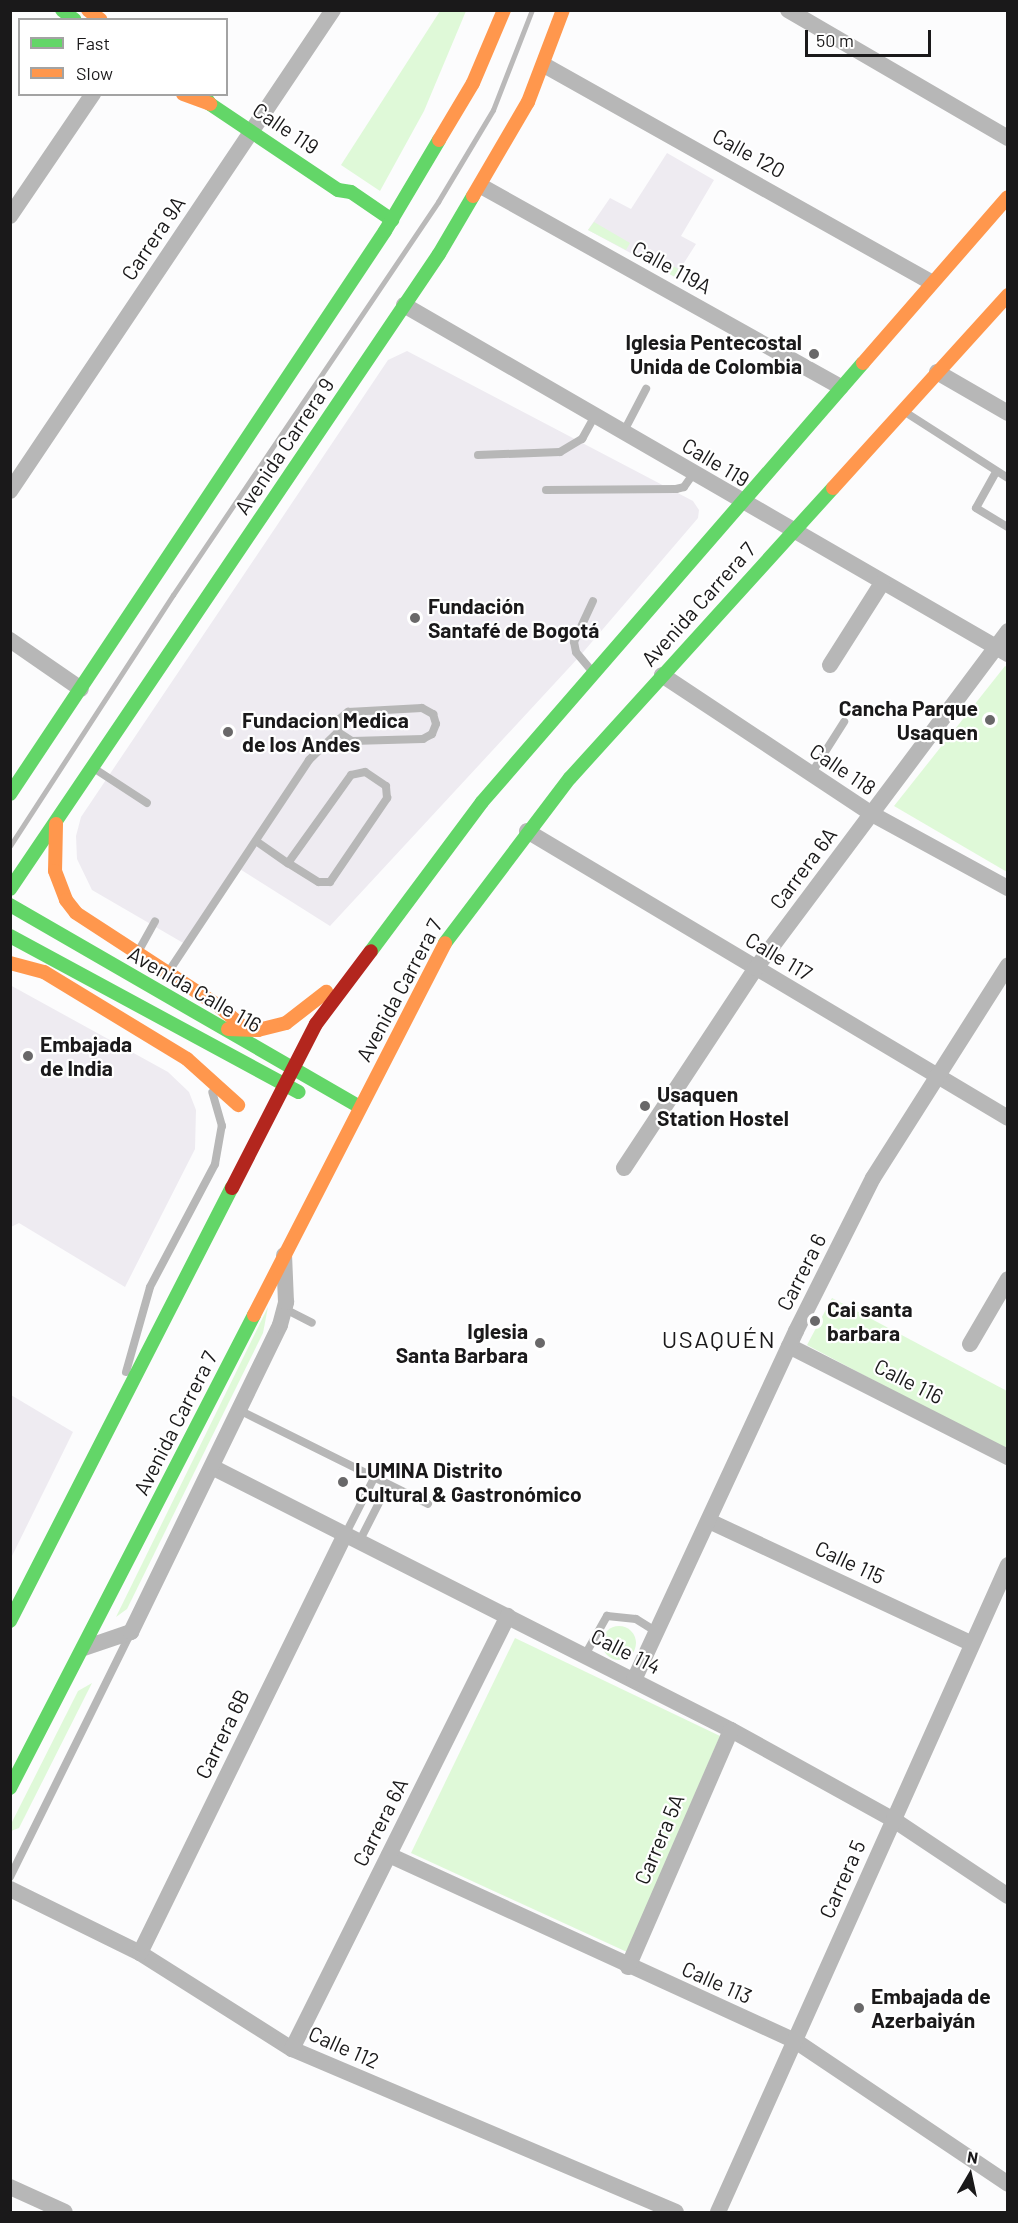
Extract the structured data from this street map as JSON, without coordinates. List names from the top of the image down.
{
  "streets": {
    "main road": [
      "Calle 119",
      "Avenida Carrera 9",
      "Avenida Carrera 7",
      "Avenida Calle 116"
    ],
    "street": [
      "Calle 120",
      "Carrera 9A",
      "Calle 119A",
      "Calle 118",
      "Carrera 6A",
      "Calle 117",
      "Carrera 6",
      "Calle 116",
      "Calle 115",
      "Calle 114",
      "Carrera 6B",
      "Carrera 5A",
      "Carrera 5",
      "Calle 113",
      "Calle 112"
    ]
  },
  "crossings": [
    ["Calle 119", "Carrera 9A"],
    ["Calle 119", "Avenida Carrera 9"],
    ["Calle 119", "Avenida Carrera 7"],
    ["Calle 119", "Carrera 6A"],
    ["Calle 120", "Avenida Carrera 9"],
    ["Calle 120", "Avenida Carrera 7"],
    ["Calle 119A", "Avenida Carrera 9"],
    ["Calle 119A", "Avenida Carrera 7"],
    ["Avenida Carrera 7", "Calle 118"],
    ["Avenida Carrera 7", "Calle 117"],
    ["Avenida Carrera 7", "Avenida Calle 116"],
    ["Calle 118", "Carrera 6A"],
    ["Carrera 6A", "Calle 117"],
    ["Carrera 6A", "Calle 114"],
    ["Carrera 6A", "Calle 113"],
    ["Carrera 6A", "Calle 112"],
    ["Calle 117", "Carrera 6"],
    ["Carrera 6", "Calle 116"],
    ["Carrera 6", "Calle 115"],
    ["Carrera 6", "Calle 114"],
    ["Calle 115", "Carrera 5"],
    ["Calle 114", "Carrera 6B"],
    ["Calle 114", "Carrera 5A"],
    ["Calle 114", "Carrera 5"],
    ["Carrera 6B", "Calle 112"],
    ["Carrera 5A", "Calle 113"],
    ["Carrera 5", "Calle 113"]
  ],
  "districts": ["USAQUÉN"],
  "places": [
    "Iglesia Pentecostal Unida de Colombia",
    "Fundación Santafé de Bogotá",
    "Cancha Parque Usaquen",
    "Fundacion Medica de los Andes",
    "Embajada de India",
    "Usaquen Station Hostel",
    "Cai santa barbara",
    "Iglesia Santa Barbara",
    "LUMINA Distrito Cultural & Gastronómico",
    "Embajada de Azerbaiyán"
  ],
  "legend": ["Fast", "Slow"],
  "scale_bar": "50 m",
  "north": "top"
}
